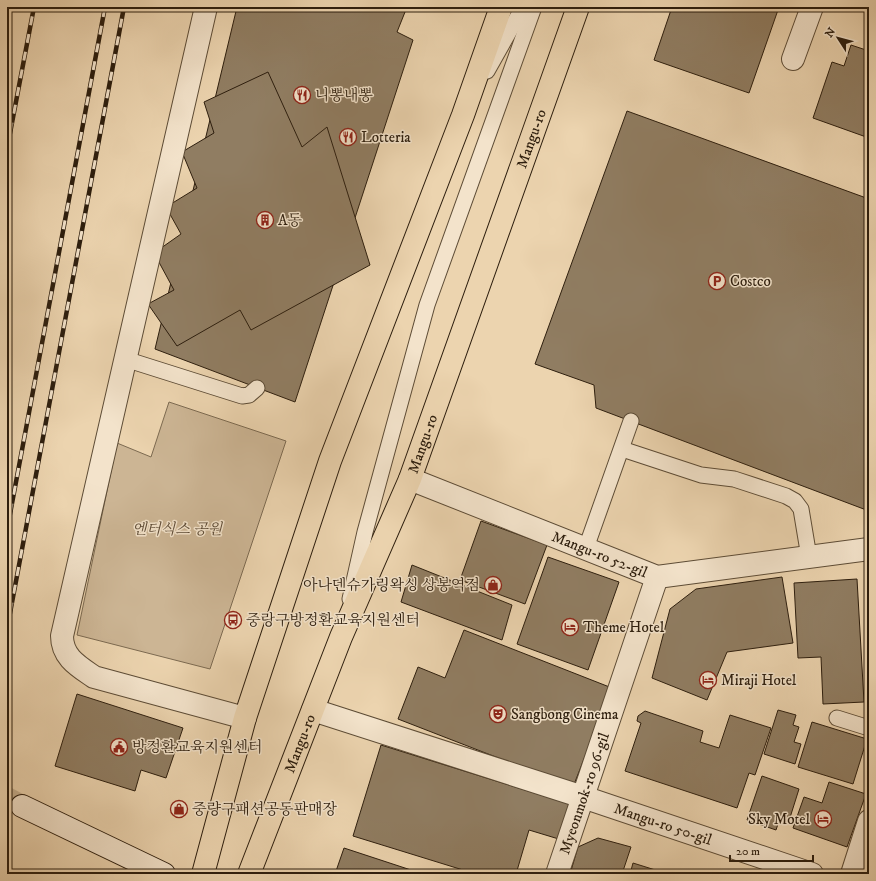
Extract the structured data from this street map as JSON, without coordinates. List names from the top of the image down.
{
  "streets": {
    "main road": ["Mangu-ro"],
    "street": ["Mangu-ro 52-gil", "Myeonmok-ro 96-gil", "Mangu-ro 50-gil"]
  },
  "crossings": [
    ["Mangu-ro", "Mangu-ro 52-gil"],
    ["Mangu-ro", "Mangu-ro 50-gil"],
    ["Mangu-ro 52-gil", "Myeonmok-ro 96-gil"],
    ["Myeonmok-ro 96-gil", "Mangu-ro 50-gil"]
  ],
  "parks": ["엔터식스 공원"],
  "places": {
    "restaurant": ["니뽕내뽕", "Lotteria"],
    "building": ["A동"],
    "parking": ["Costco"],
    "shop": ["아나덴슈가링왁싱 상봉역점", "중량구패션공동판매장"],
    "bus stop": ["중랑구방정환교육지원센터"],
    "hotel": ["Theme Hotel", "Miraji Hotel", "Sky Motel"],
    "theatre": ["Sangbong Cinema"],
    "public building": ["방정환교육지원센터"]
  },
  "scale_bar": "20 m",
  "north": "top left"
}
